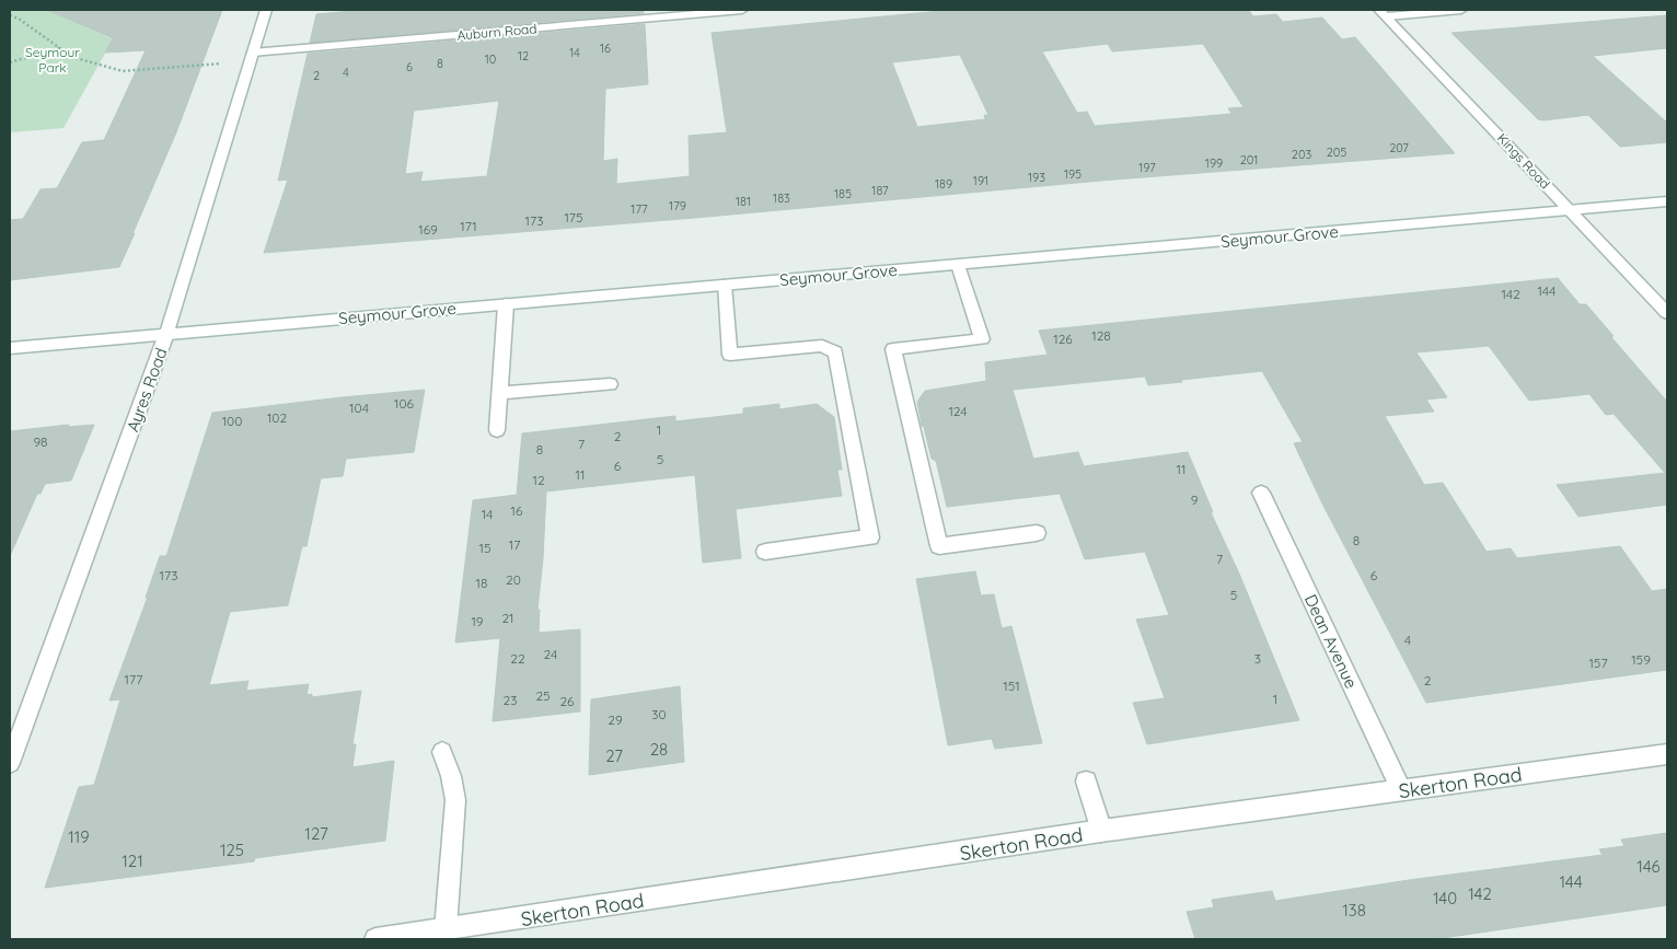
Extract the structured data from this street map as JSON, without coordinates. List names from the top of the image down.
{
  "streets": {
    "street": [
      "Auburn Road",
      "Kings Road",
      "Seymour Grove",
      "Ayres Road",
      "Dean Avenue",
      "Skerton Road"
    ]
  },
  "crossings": [
    ["Auburn Road", "Ayres Road"],
    ["Kings Road", "Seymour Grove"],
    ["Seymour Grove", "Ayres Road"],
    ["Dean Avenue", "Skerton Road"]
  ],
  "parks": ["Seymour Park"],
  "house_numbers": [
    "16",
    "14",
    "12",
    "10",
    "8",
    "6",
    "4",
    "2",
    "207",
    "205",
    "203",
    "201",
    "199",
    "197",
    "195",
    "193",
    "191",
    "189",
    "187",
    "185",
    "183",
    "181",
    "179",
    "177",
    "175",
    "173",
    "171",
    "169",
    "144",
    "142",
    "128",
    "126",
    "106",
    "104",
    "124",
    "102",
    "100",
    "1",
    "2",
    "98",
    "7",
    "8",
    "5",
    "6",
    "11",
    "11",
    "12",
    "9",
    "16",
    "14",
    "8",
    "17",
    "15",
    "7",
    "173",
    "6",
    "20",
    "18",
    "5",
    "21",
    "19",
    "4",
    "24",
    "22",
    "3",
    "159",
    "157",
    "177",
    "2",
    "151",
    "25",
    "1",
    "23",
    "26",
    "30",
    "29",
    "28",
    "27",
    "127",
    "119",
    "125",
    "121",
    "146",
    "144",
    "142",
    "140",
    "138"
  ]
}
